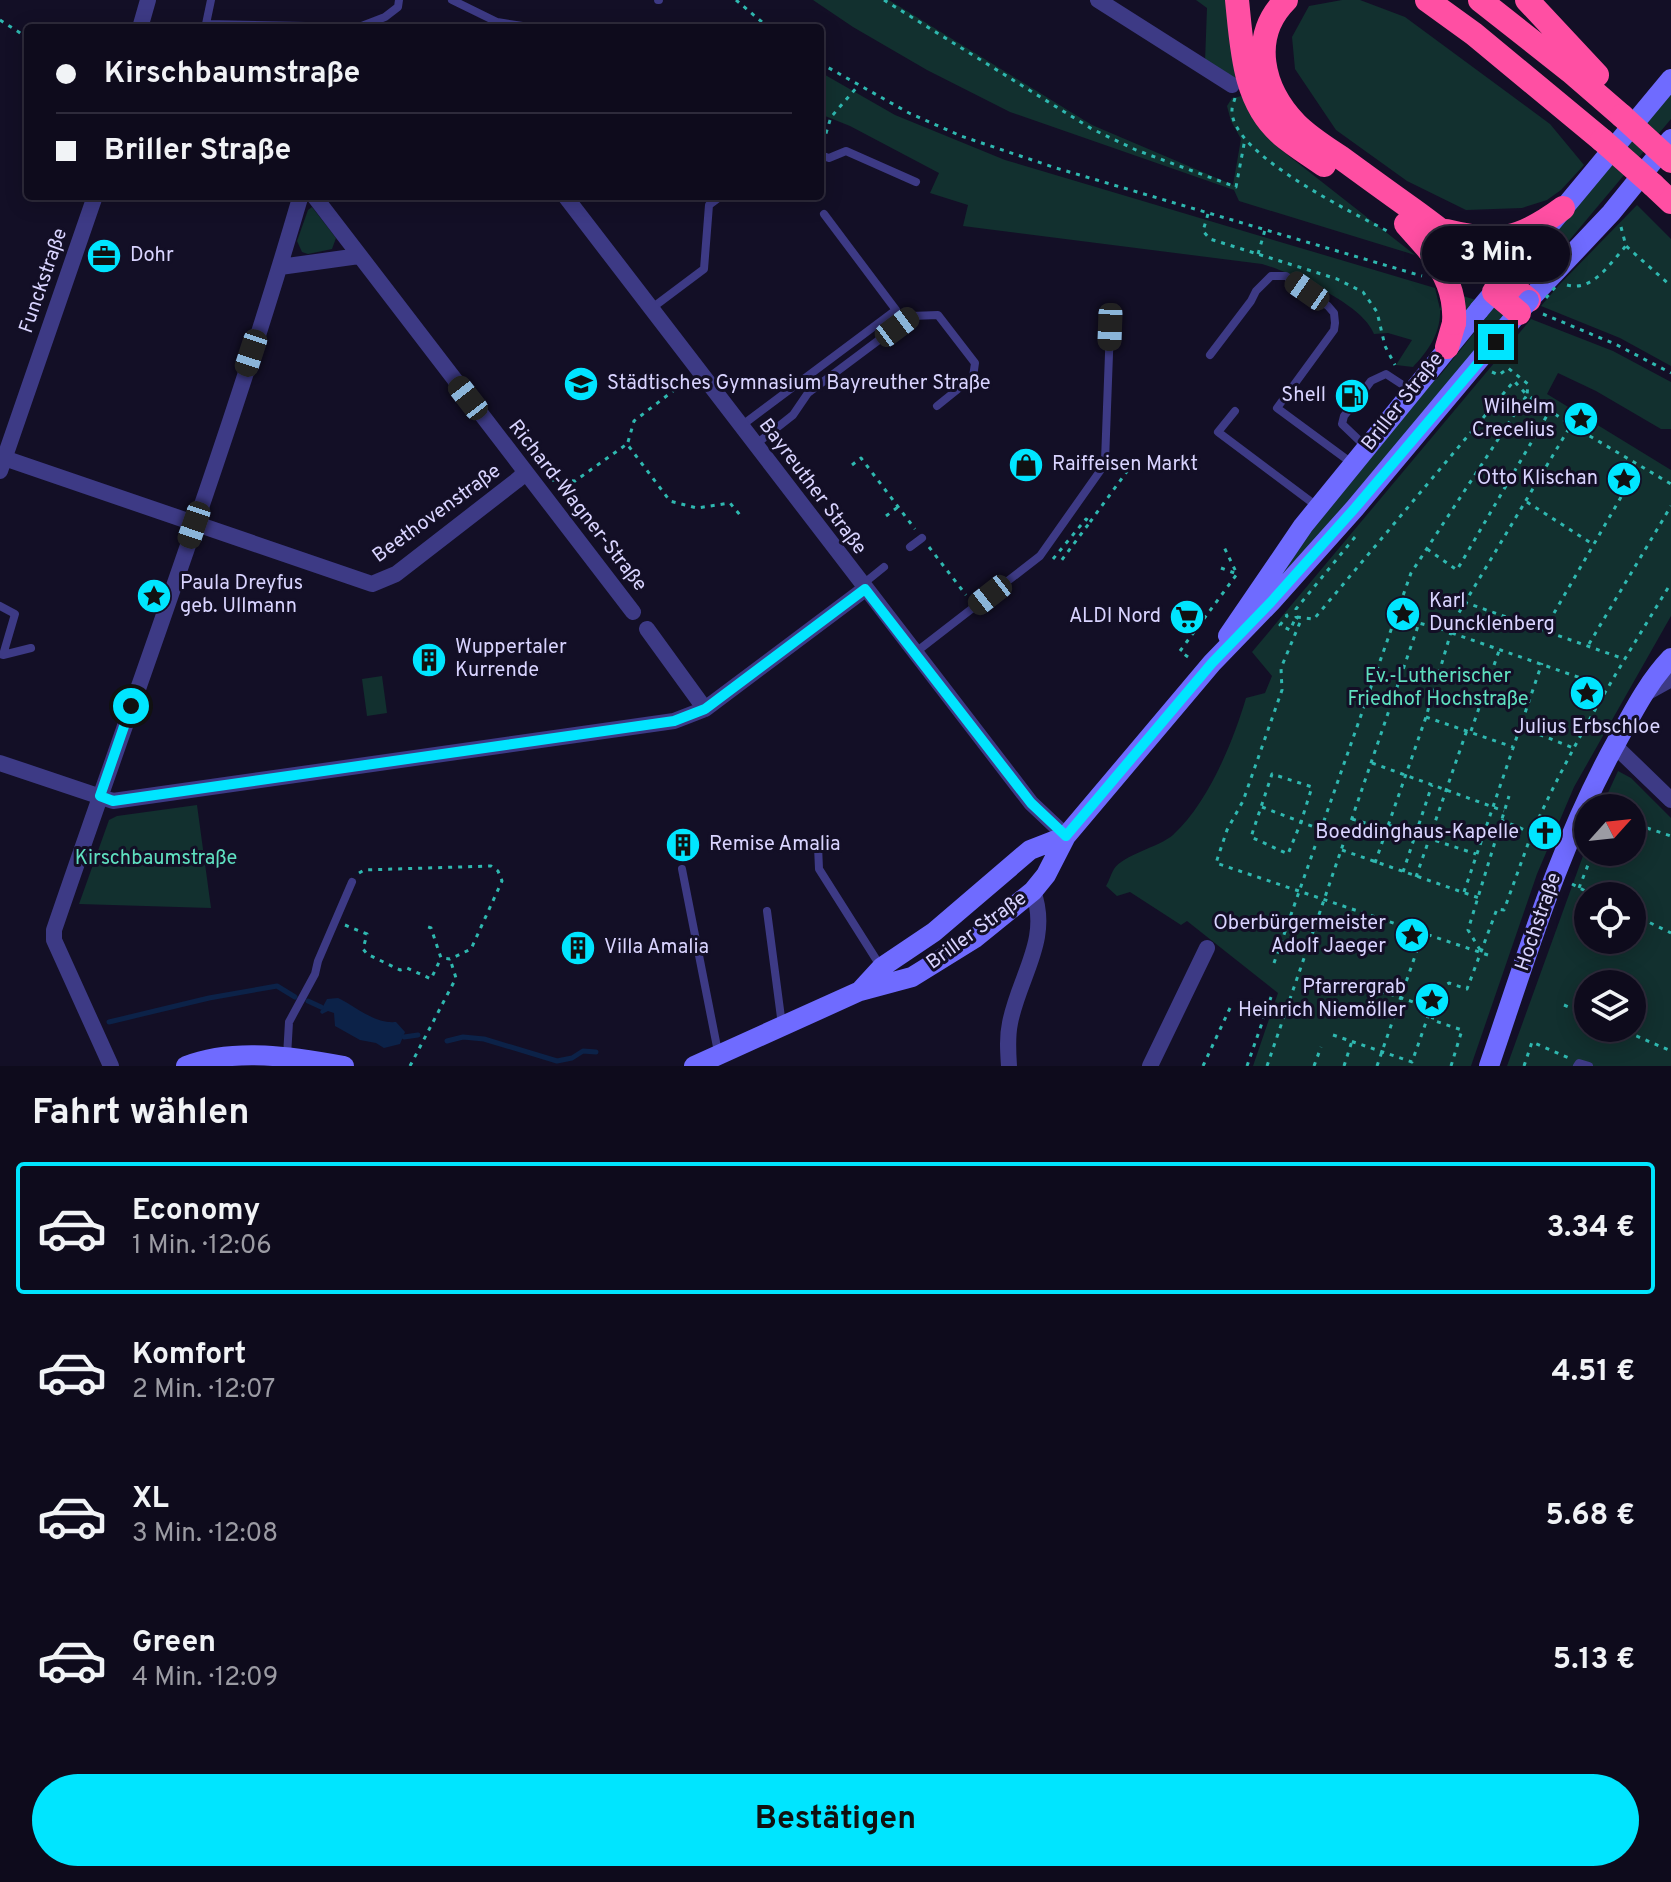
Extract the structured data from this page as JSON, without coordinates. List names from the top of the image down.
{
  "streets": {
    "main road": ["Briller Straße", "Hochstraße"],
    "street": [
      "Funckstraße",
      "Bayreuther Straße",
      "Richard-Wagner-Straße",
      "Beethovenstraße"
    ]
  },
  "crossings": [
    ["Funckstraße", "Beethovenstraße"],
    ["Briller Straße", "Bayreuther Straße"],
    ["Richard-Wagner-Straße", "Beethovenstraße"]
  ],
  "parks": ["Ev.-Lutherischer Friedhof Hochstraße", "Kirschbaumstraße"],
  "places": {
    "office": ["Dohr"],
    "school or university": ["Städtisches Gymnasium Bayreuther Straße"],
    "fuel station": ["Shell"],
    "place": [
      "Wilhelm Crecelius",
      "Otto Klischan",
      "Paula Dreyfus geb. Ullmann",
      "Karl Duncklenberg",
      "Julius Erbschloe",
      "Oberbürgermeister Adolf Jaeger",
      "Pfarrergrab Heinrich Niemöller"
    ],
    "shop": ["Raiffeisen Markt"],
    "supermarket": ["ALDI Nord"],
    "building": ["Wuppertaler Kurrende", "Remise Amalia", "Villa Amalia"],
    "church": ["Boeddinghaus-Kapelle"]
  },
  "north": "top right",
  "page": {
    "banner": ["Kirschbaumstraße", "Briller Straße"],
    "bubble": "3 Min.",
    "heading": "Fahrt wählen",
    "list": [
      {
        "name": "Economy",
        "note": "1 Min. · 12:06",
        "value": "3.34 €"
      },
      {
        "name": "Komfort",
        "note": "2 Min. · 12:07",
        "value": "4.51 €"
      },
      {
        "name": "XL",
        "note": "3 Min. · 12:08",
        "value": "5.68 €"
      },
      {
        "name": "Green",
        "note": "4 Min. · 12:09",
        "value": "5.13 €"
      }
    ],
    "buttons": "Bestätigen"
  }
}
